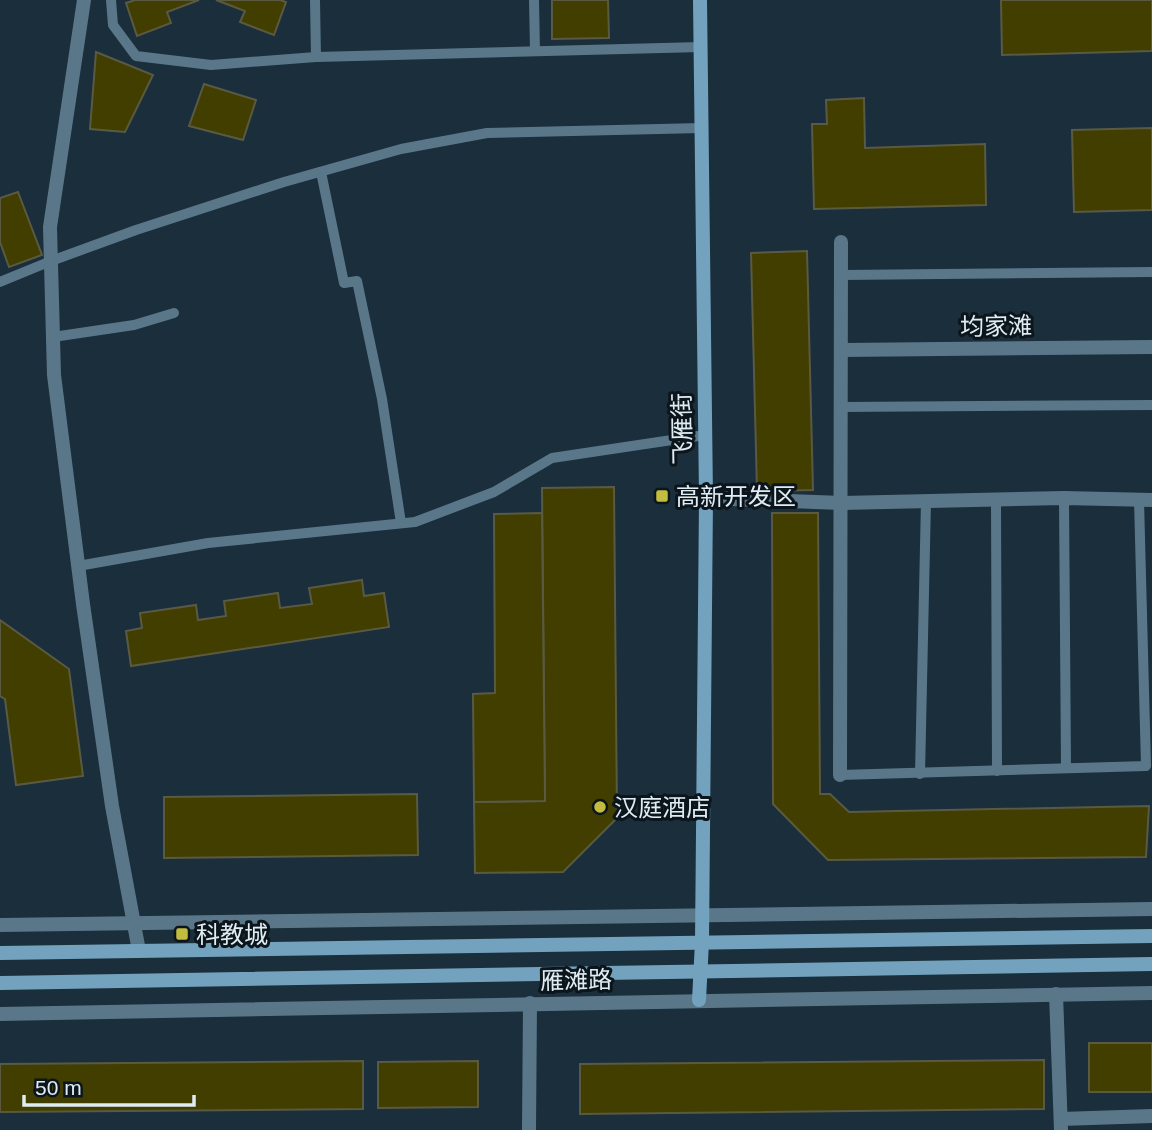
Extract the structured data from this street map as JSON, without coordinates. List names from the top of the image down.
{
  "streets": {
    "main road": ["飞雁街", "雁滩路"],
    "street": ["均家滩"]
  },
  "crossings": [
    ["飞雁街", "雁滩路"]
  ],
  "places": {
    "transit": ["高新开发区", "科教城"],
    "other": ["汉庭酒店"]
  },
  "scale_bar": "50 m"
}
